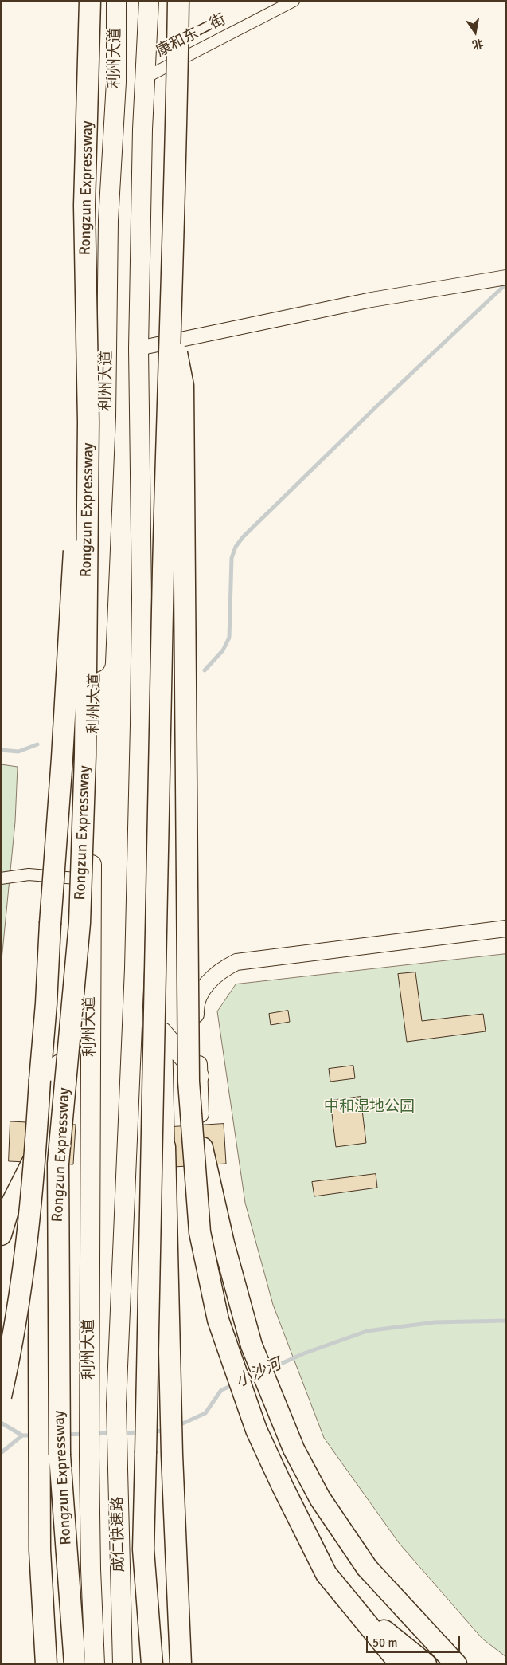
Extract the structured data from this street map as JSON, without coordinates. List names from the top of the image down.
{
  "streets": {
    "highway": ["利州大道", "Rongzun Expressway", "成仁快速路"],
    "street": ["康和东二街"]
  },
  "crossings": [
    ["康和东二街", "利州大道"],
    ["利州大道", "成仁快速路"]
  ],
  "water": ["小沙河"],
  "parks": ["中和湿地公园"],
  "scale_bar": "50 m",
  "north": "bottom"
}
